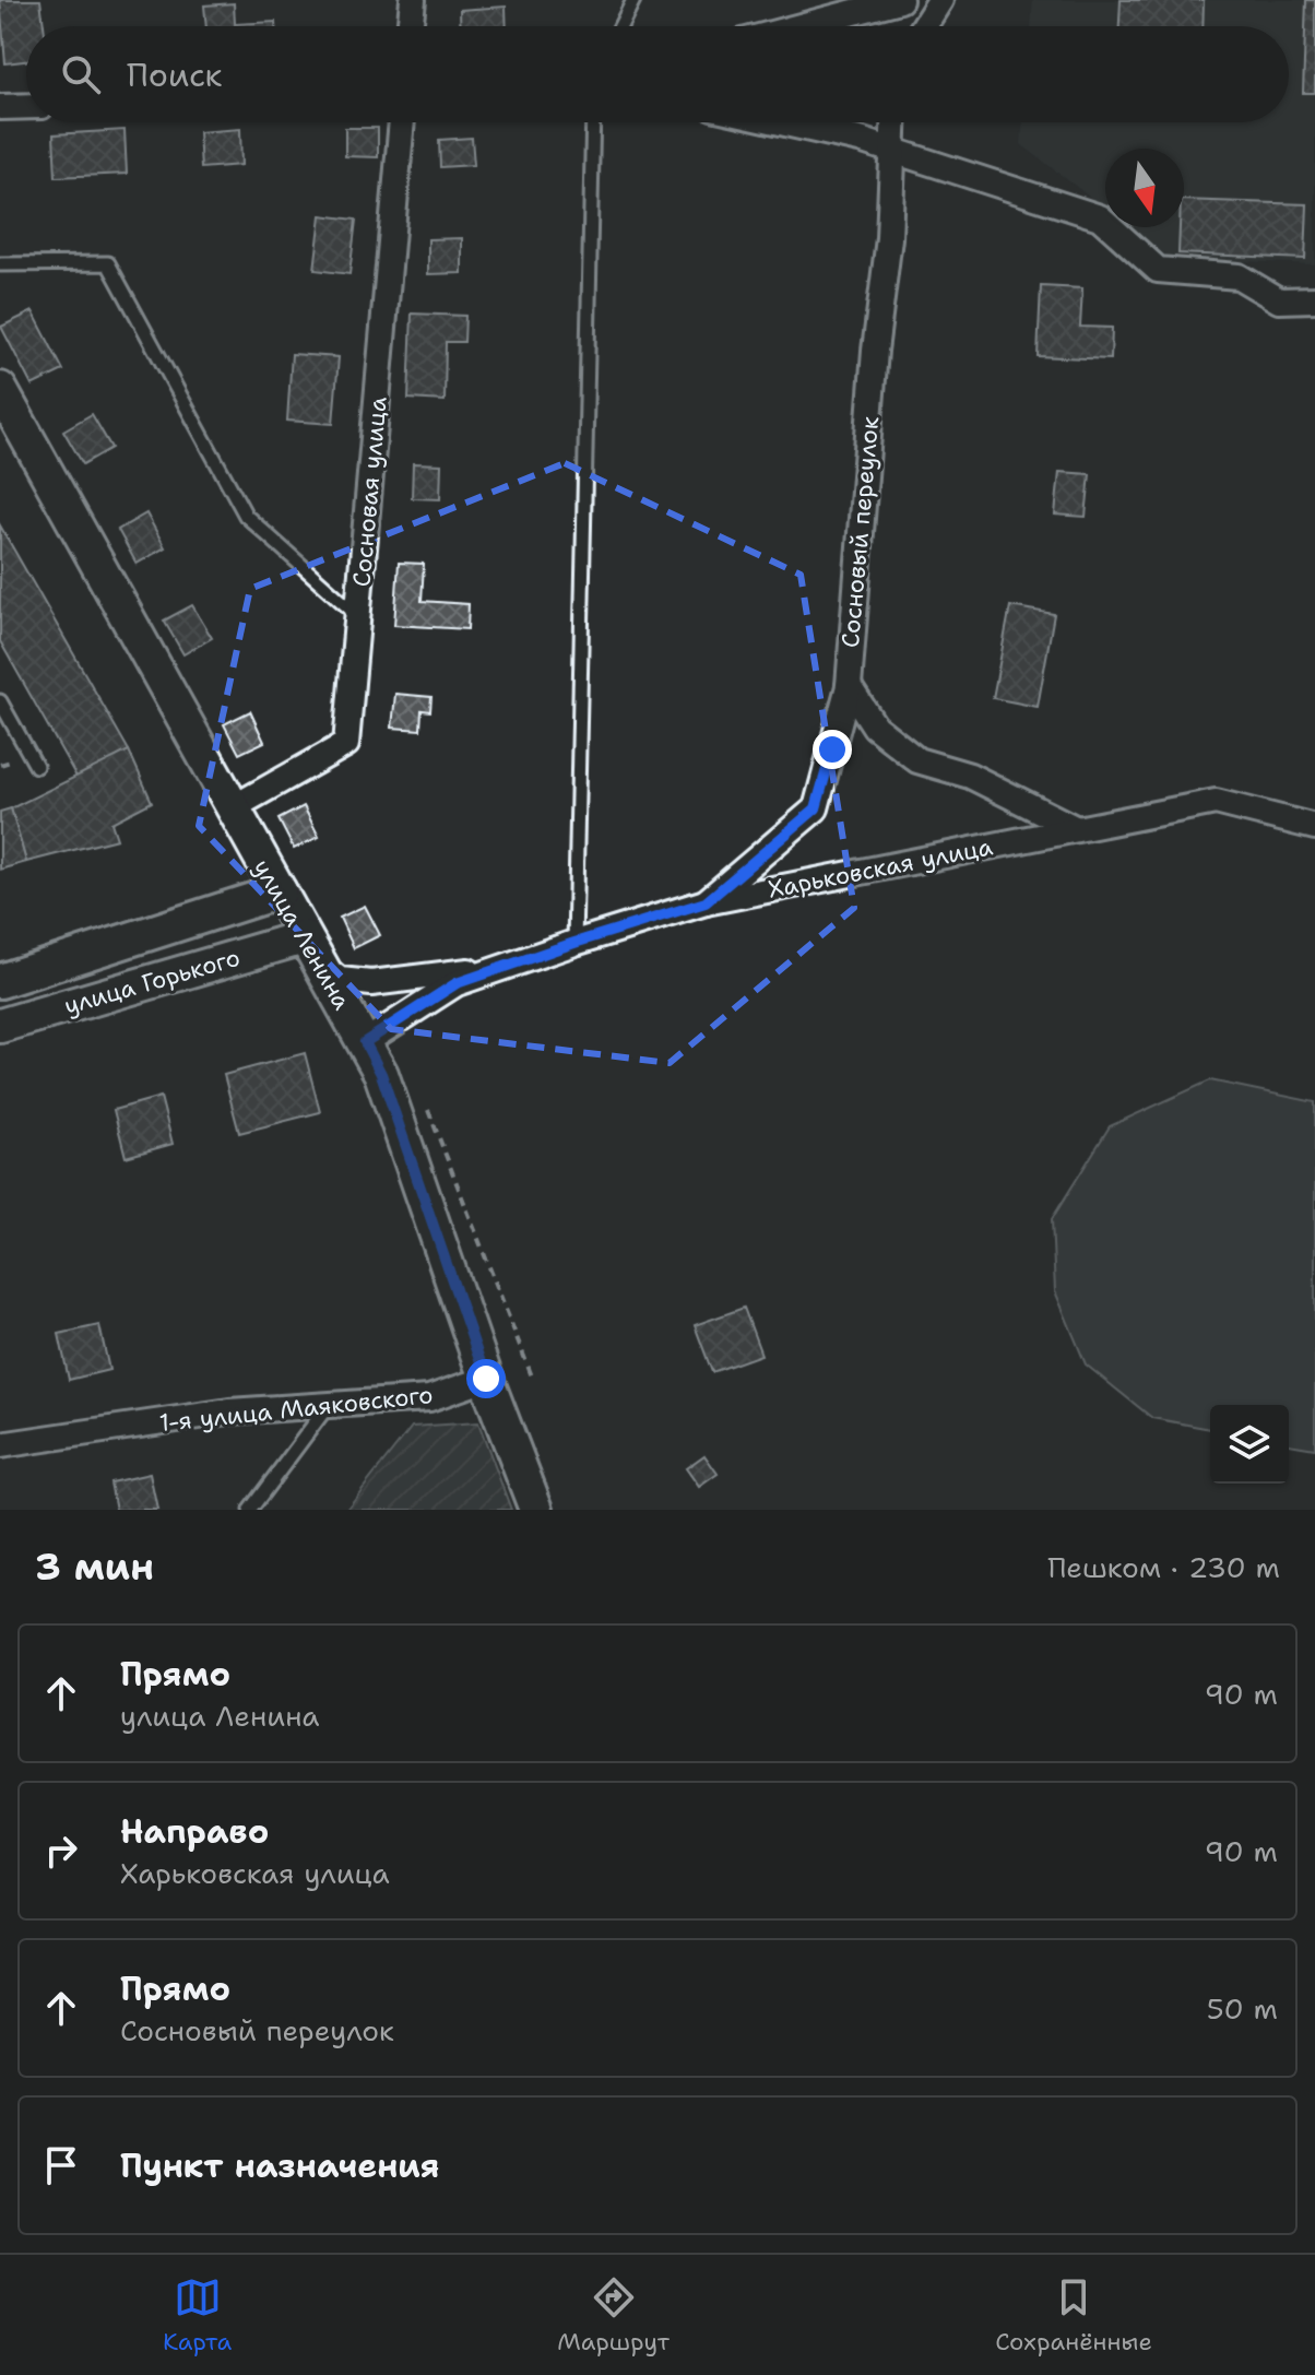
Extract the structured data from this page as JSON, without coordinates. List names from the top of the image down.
{
  "streets": {
    "street": [
      "Сосновая улица",
      "Сосновый переулок",
      "Харьковская улица",
      "улица Ленина",
      "улица Горького",
      "1-я улица Маяковского"
    ]
  },
  "crossings": [
    ["Сосновая улица", "улица Ленина"],
    ["Сосновый переулок", "Харьковская улица"],
    ["Харьковская улица", "улица Ленина"],
    ["улица Ленина", "улица Горького"],
    ["улица Ленина", "1-я улица Маяковского"]
  ],
  "north": "bottom",
  "page": {
    "search": "Поиск",
    "heading": ["3 мин", "Пешком · 230 m"],
    "list": [
      ["Прямо", "улица Ленина", "90 m"],
      ["Направо", "Харьковская улица", "90 m"],
      ["Прямо", "Сосновый переулок", "50 m"],
      "Пункт назначения"
    ],
    "nav": ["Карта", "Маршрут", "Сохранённые"]
  }
}
